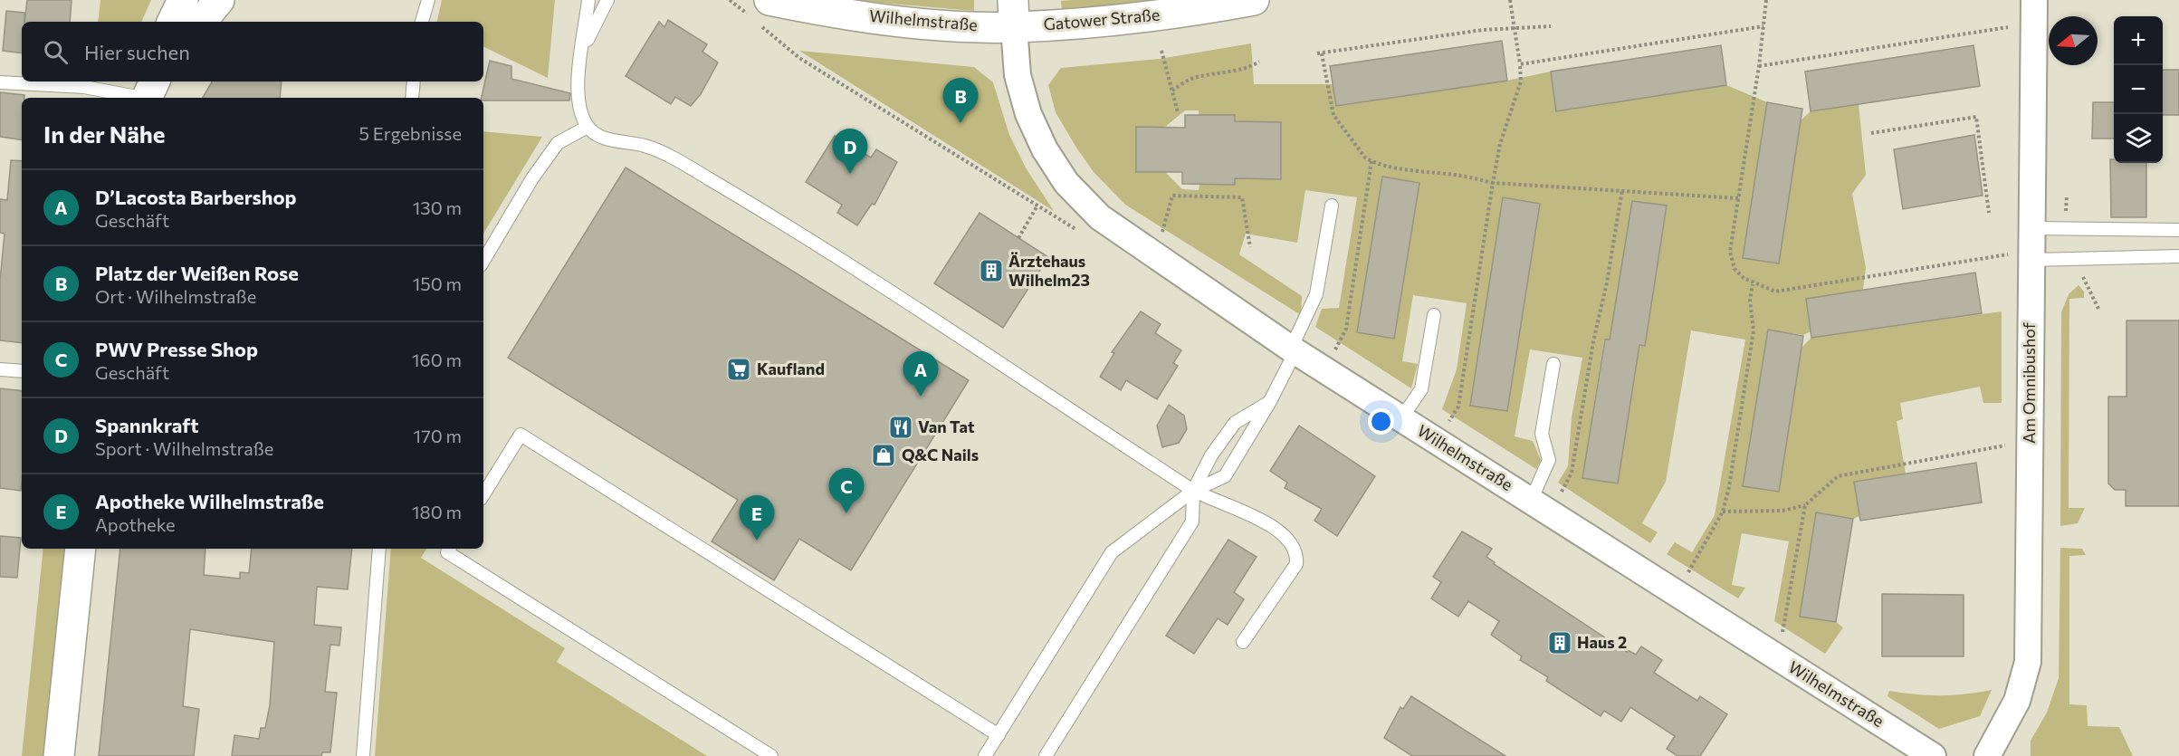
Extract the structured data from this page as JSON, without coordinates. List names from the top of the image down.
{
  "streets": {
    "main road": ["Gatower Straße", "Wilhelmstraße"],
    "street": ["Am Omnibushof"]
  },
  "crossings": [
    ["Gatower Straße", "Wilhelmstraße"]
  ],
  "places": {
    "building": ["Ärztehaus Wilhelm23", "Haus 2"],
    "supermarket": ["Kaufland"],
    "restaurant": ["Van Tat"],
    "shop": ["Q&C Nails"]
  },
  "north": "left",
  "page": {
    "map_buttons": ["+", "−"],
    "search": "Hier suchen",
    "pins": [
      "B",
      "D",
      "A",
      "C",
      "E"
    ],
    "heading": ["In der Nähe", "5 Ergebnisse"],
    "list": [
      {
        "mark": "A",
        "name": "D’Lacosta Barbershop",
        "note": "Geschäft",
        "value": "130 m"
      },
      {
        "mark": "B",
        "name": "Platz der Weißen Rose",
        "note": "Ort · Wilhelmstraße",
        "value": "150 m"
      },
      {
        "mark": "C",
        "name": "PWV Presse Shop",
        "note": "Geschäft",
        "value": "160 m"
      },
      {
        "mark": "D",
        "name": "Spannkraft",
        "note": "Sport · Wilhelmstraße",
        "value": "170 m"
      },
      {
        "mark": "E",
        "name": "Apotheke Wilhelmstraße",
        "note": "Apotheke",
        "value": "180 m"
      }
    ]
  }
}
